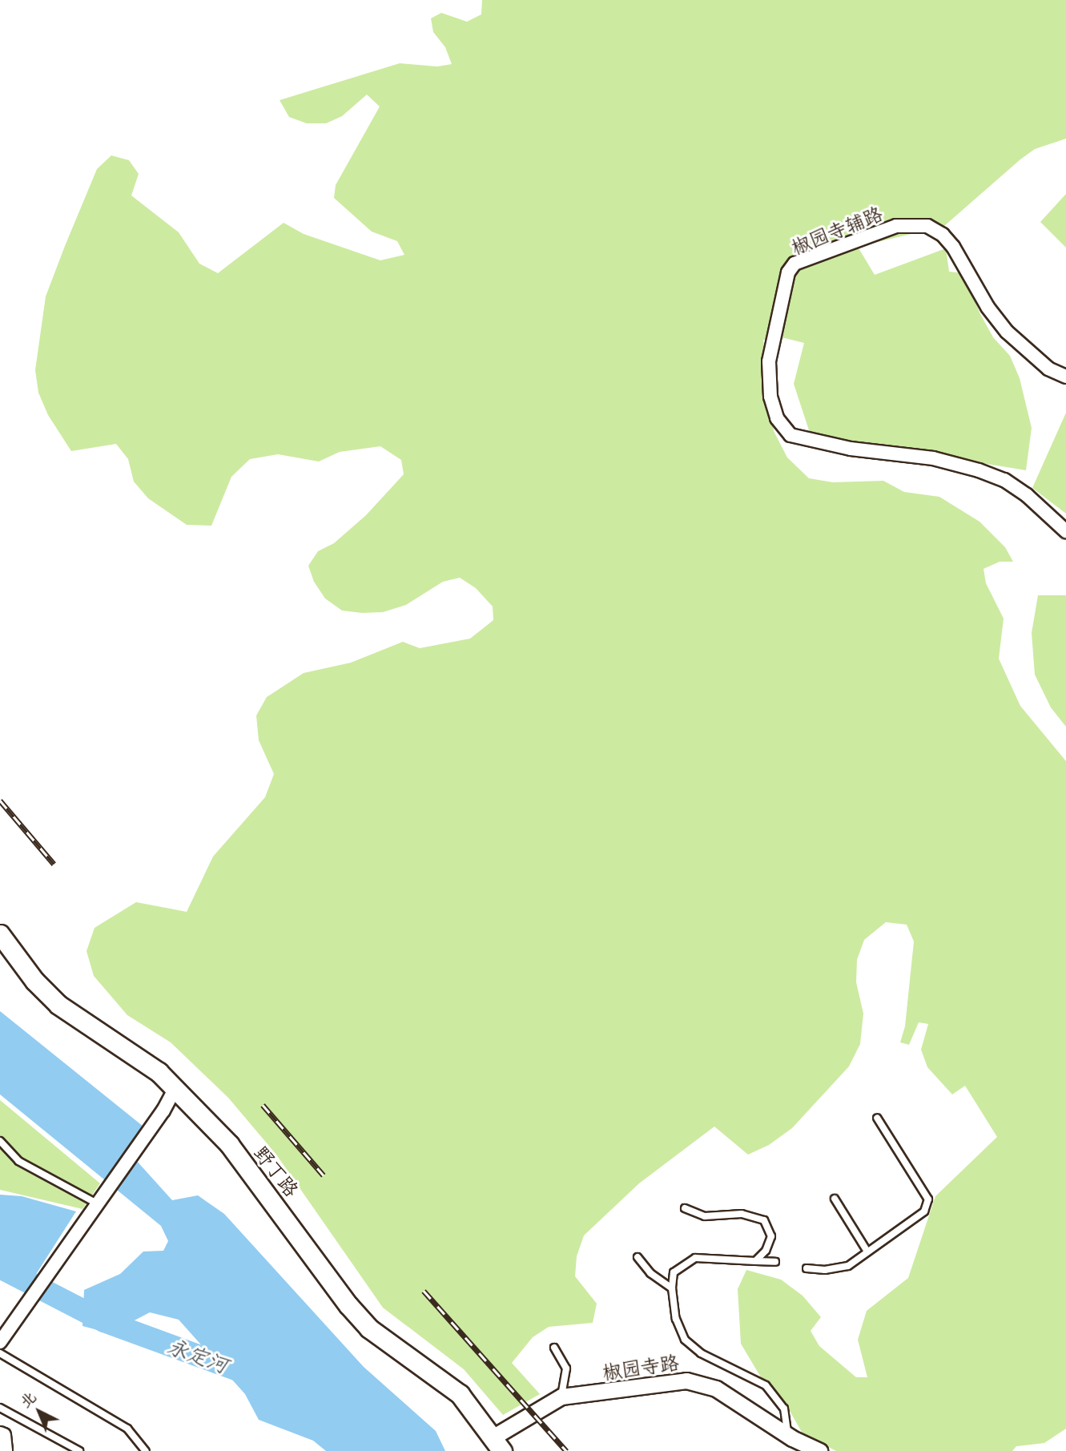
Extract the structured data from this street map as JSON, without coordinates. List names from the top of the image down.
{
  "streets": {
    "main road": ["野丁路"],
    "street": ["椒园寺辅路", "椒园寺路"]
  },
  "crossings": [
    ["野丁路", "椒园寺路"]
  ],
  "water": ["永定河"],
  "north": "top left"
}
